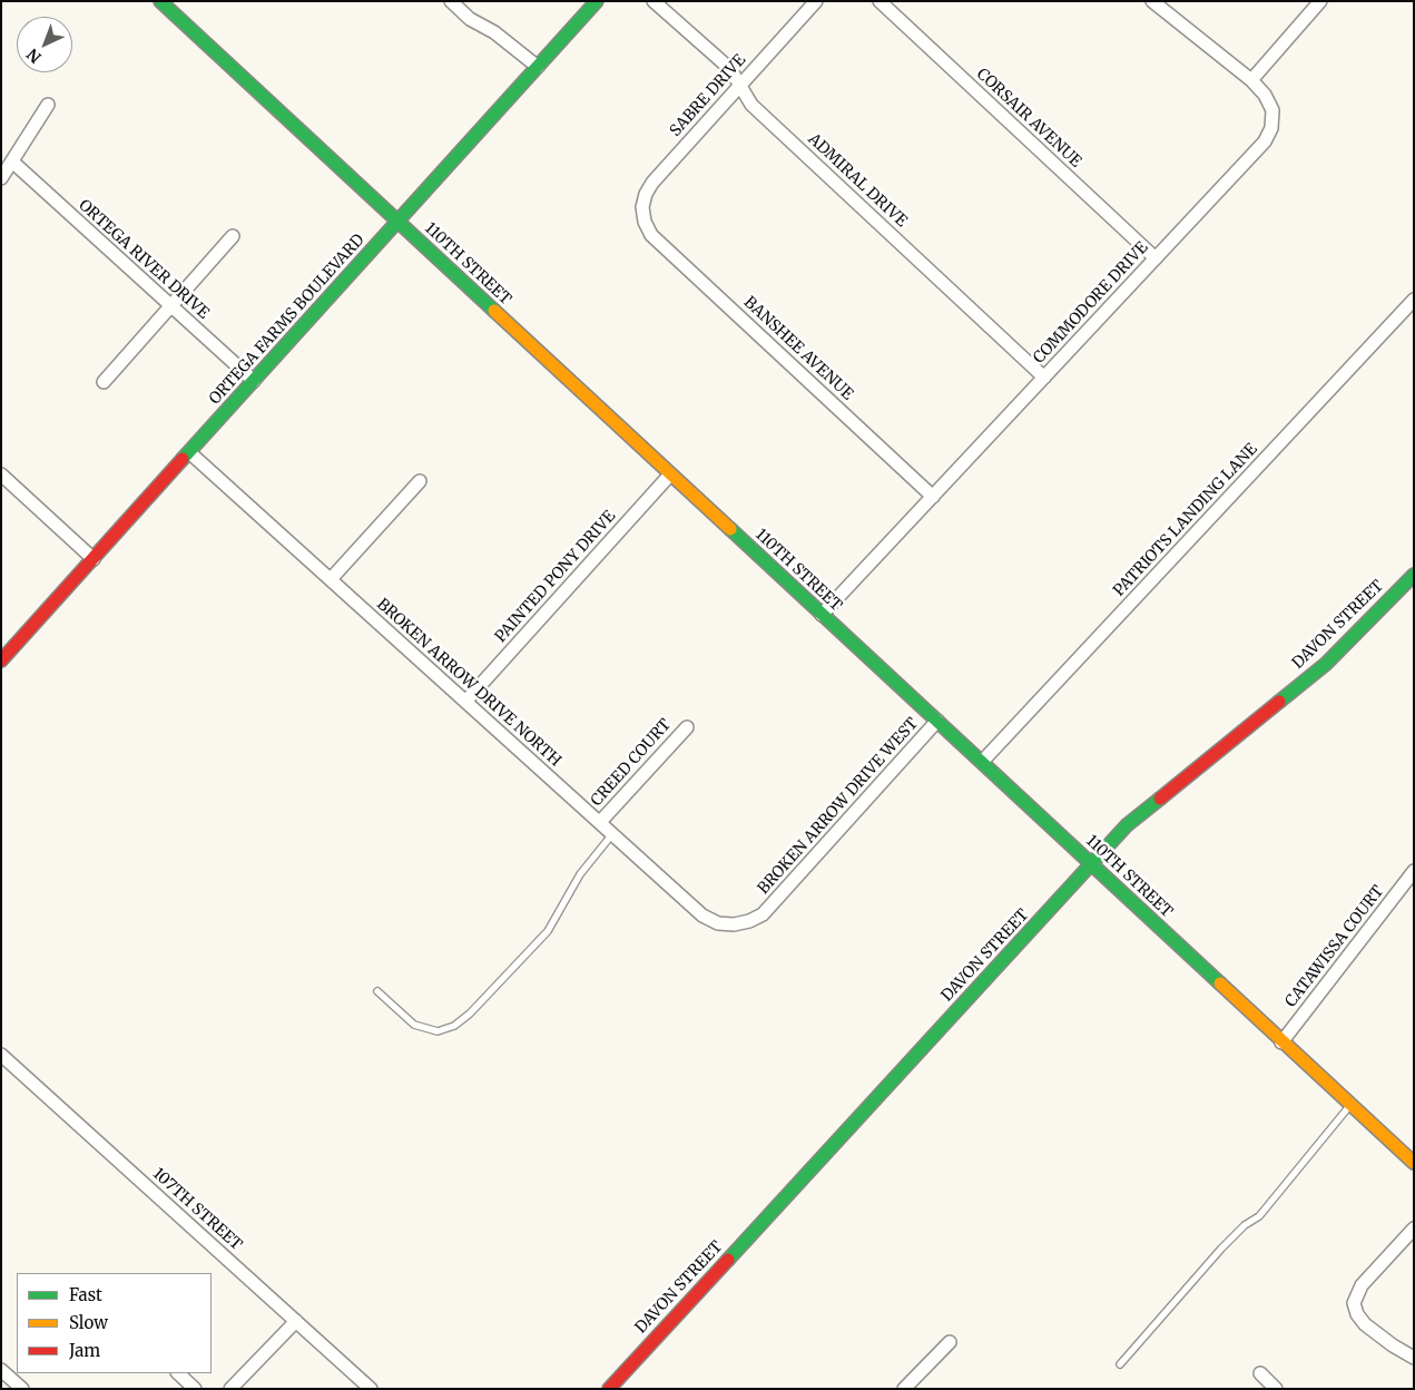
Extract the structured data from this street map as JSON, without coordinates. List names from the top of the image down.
{
  "streets": {
    "street": [
      "SABRE DRIVE",
      "CORSAIR AVENUE",
      "ADMIRAL DRIVE",
      "ORTEGA RIVER DRIVE",
      "110TH STREET",
      "COMMODORE DRIVE",
      "ORTEGA FARMS BOULEVARD",
      "BANSHEE AVENUE",
      "PATRIOTS LANDING LANE",
      "PAINTED PONY DRIVE",
      "DAVON STREET",
      "BROKEN ARROW DRIVE NORTH",
      "CREED COURT",
      "BROKEN ARROW DRIVE WEST",
      "CATAWISSA COURT",
      "107TH STREET"
    ]
  },
  "crossings": [
    ["SABRE DRIVE", "ADMIRAL DRIVE"],
    ["SABRE DRIVE", "BANSHEE AVENUE"],
    ["CORSAIR AVENUE", "COMMODORE DRIVE"],
    ["ADMIRAL DRIVE", "COMMODORE DRIVE"],
    ["ORTEGA RIVER DRIVE", "ORTEGA FARMS BOULEVARD"],
    ["110TH STREET", "COMMODORE DRIVE"],
    ["110TH STREET", "ORTEGA FARMS BOULEVARD"],
    ["110TH STREET", "PATRIOTS LANDING LANE"],
    ["110TH STREET", "PAINTED PONY DRIVE"],
    ["110TH STREET", "DAVON STREET"],
    ["110TH STREET", "BROKEN ARROW DRIVE WEST"],
    ["110TH STREET", "CATAWISSA COURT"],
    ["COMMODORE DRIVE", "BANSHEE AVENUE"],
    ["ORTEGA FARMS BOULEVARD", "BROKEN ARROW DRIVE NORTH"],
    ["PAINTED PONY DRIVE", "BROKEN ARROW DRIVE NORTH"],
    ["BROKEN ARROW DRIVE NORTH", "CREED COURT"],
    ["BROKEN ARROW DRIVE NORTH", "BROKEN ARROW DRIVE WEST"]
  ],
  "legend": ["Fast", "Slow", "Jam"],
  "north": "bottom left"
}
